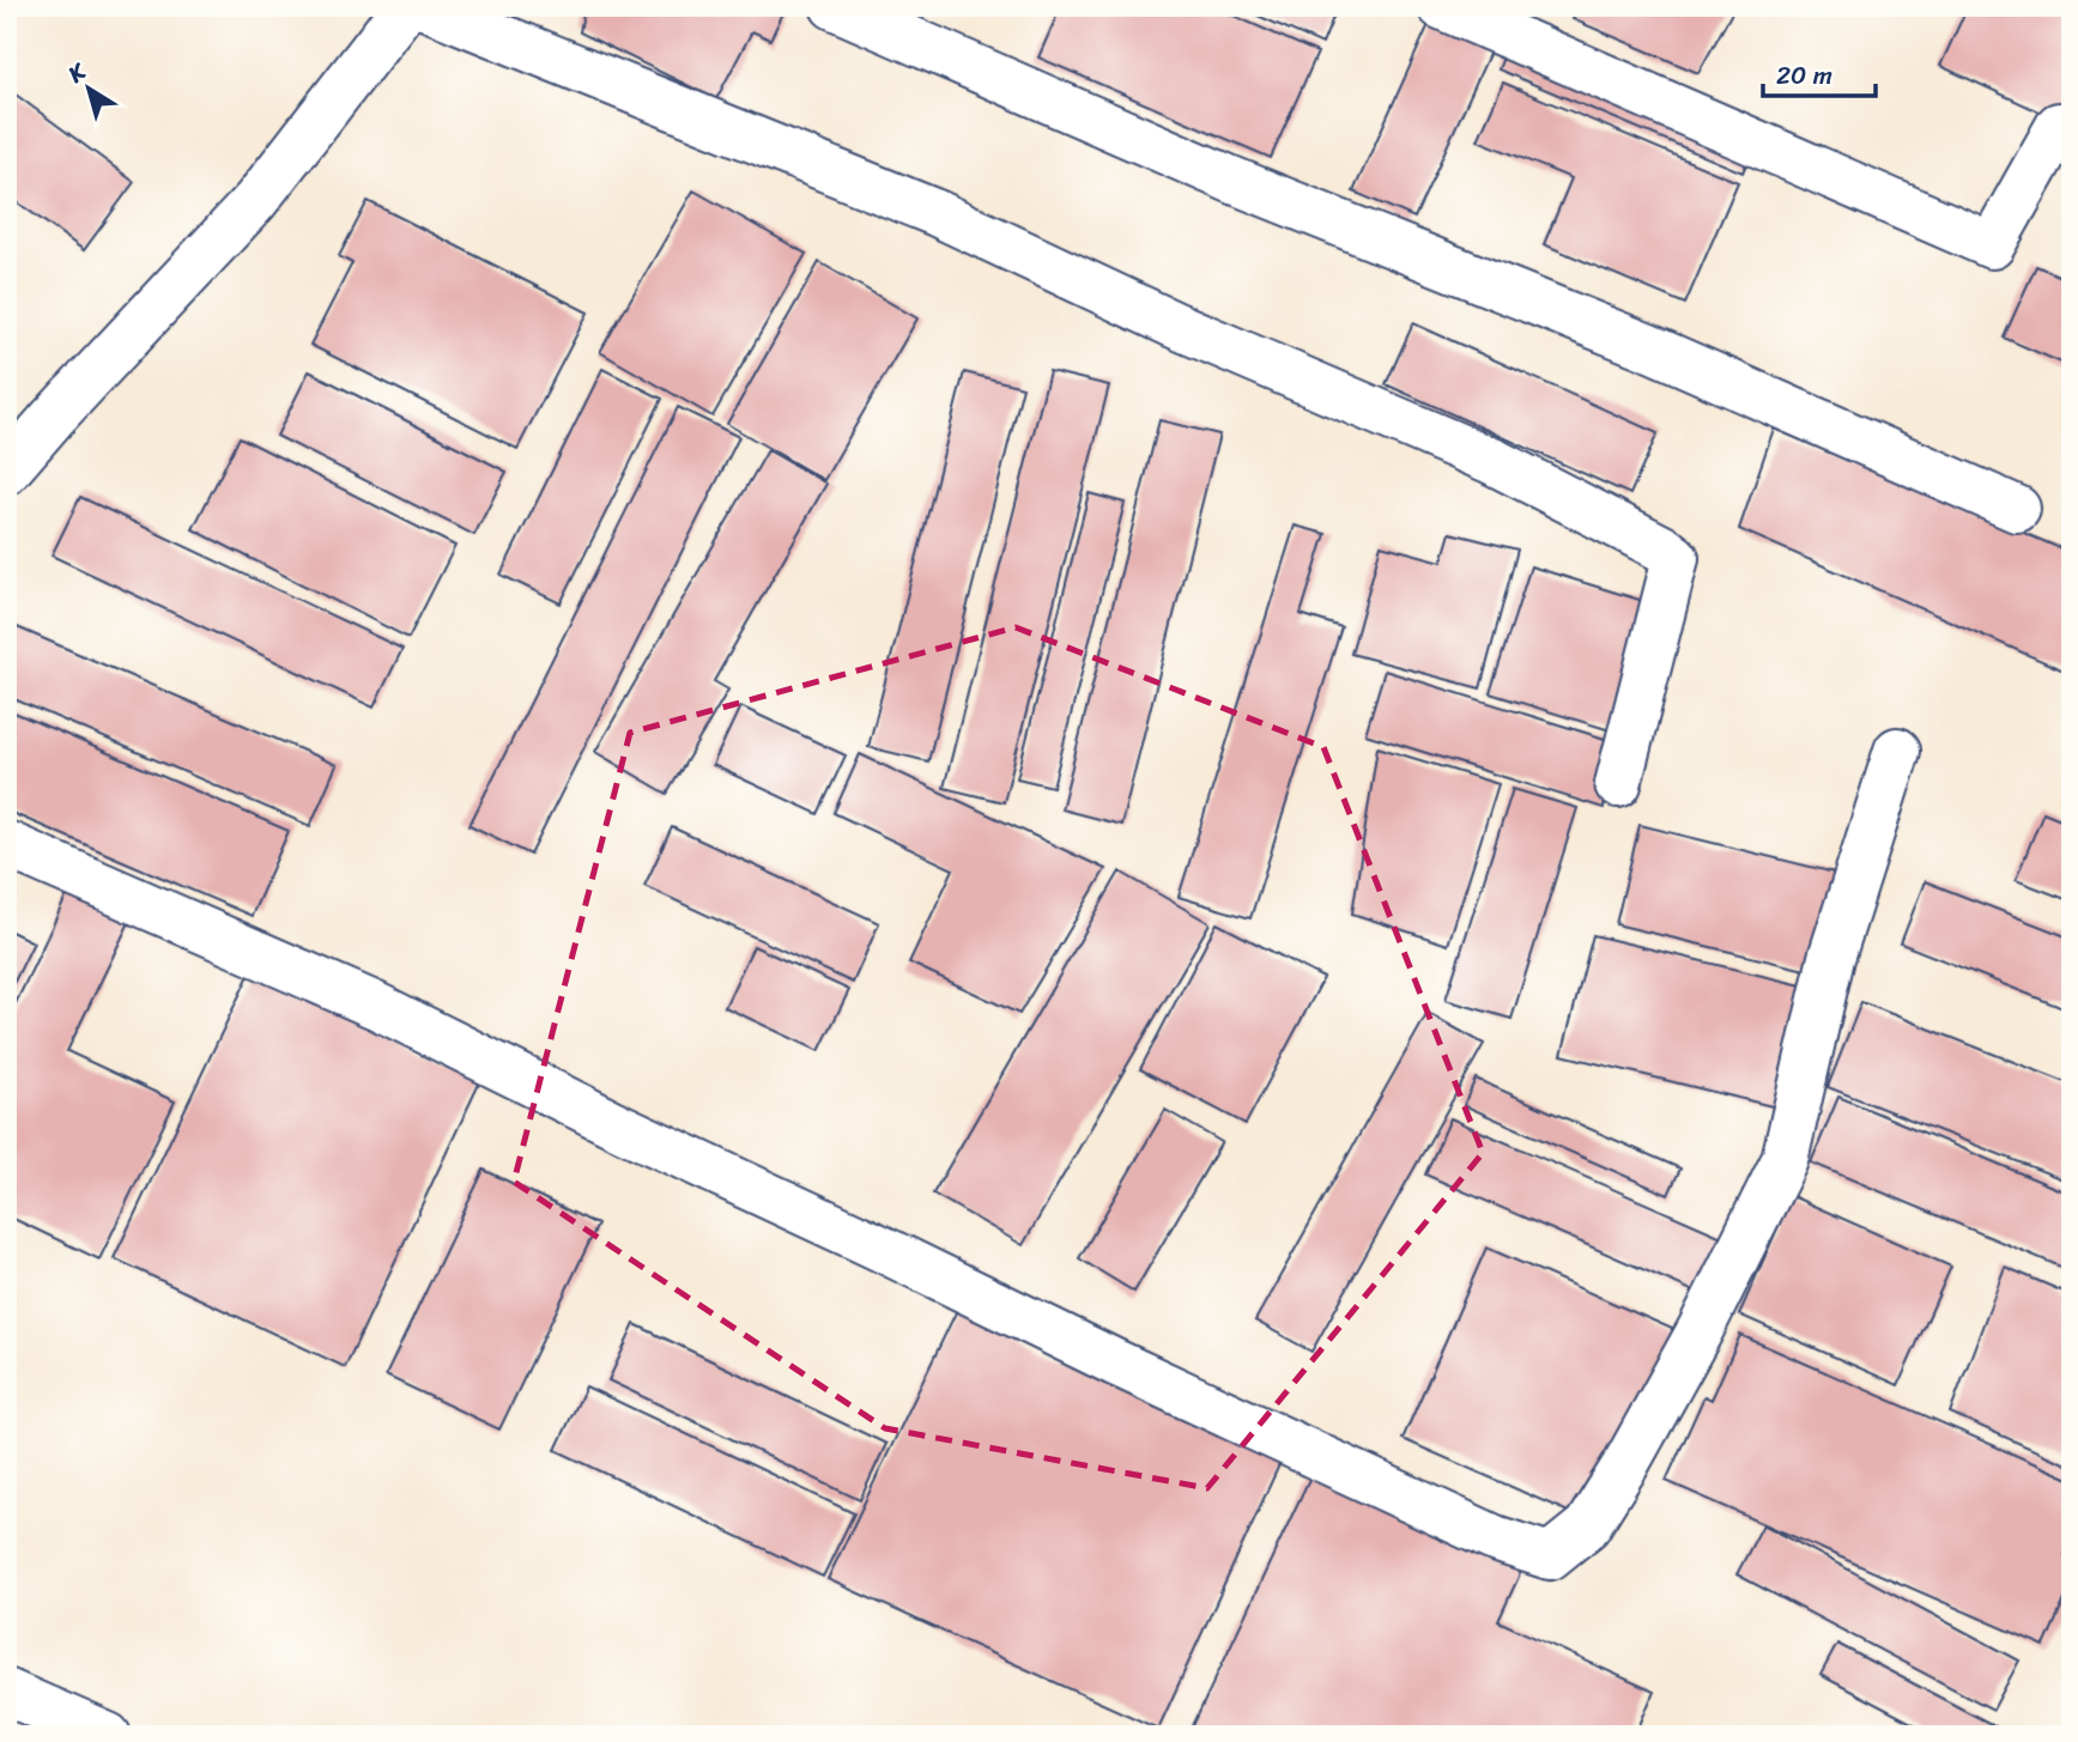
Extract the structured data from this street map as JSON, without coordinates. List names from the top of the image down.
{
  "scale_bar": "20 m",
  "north": "top left"
}
